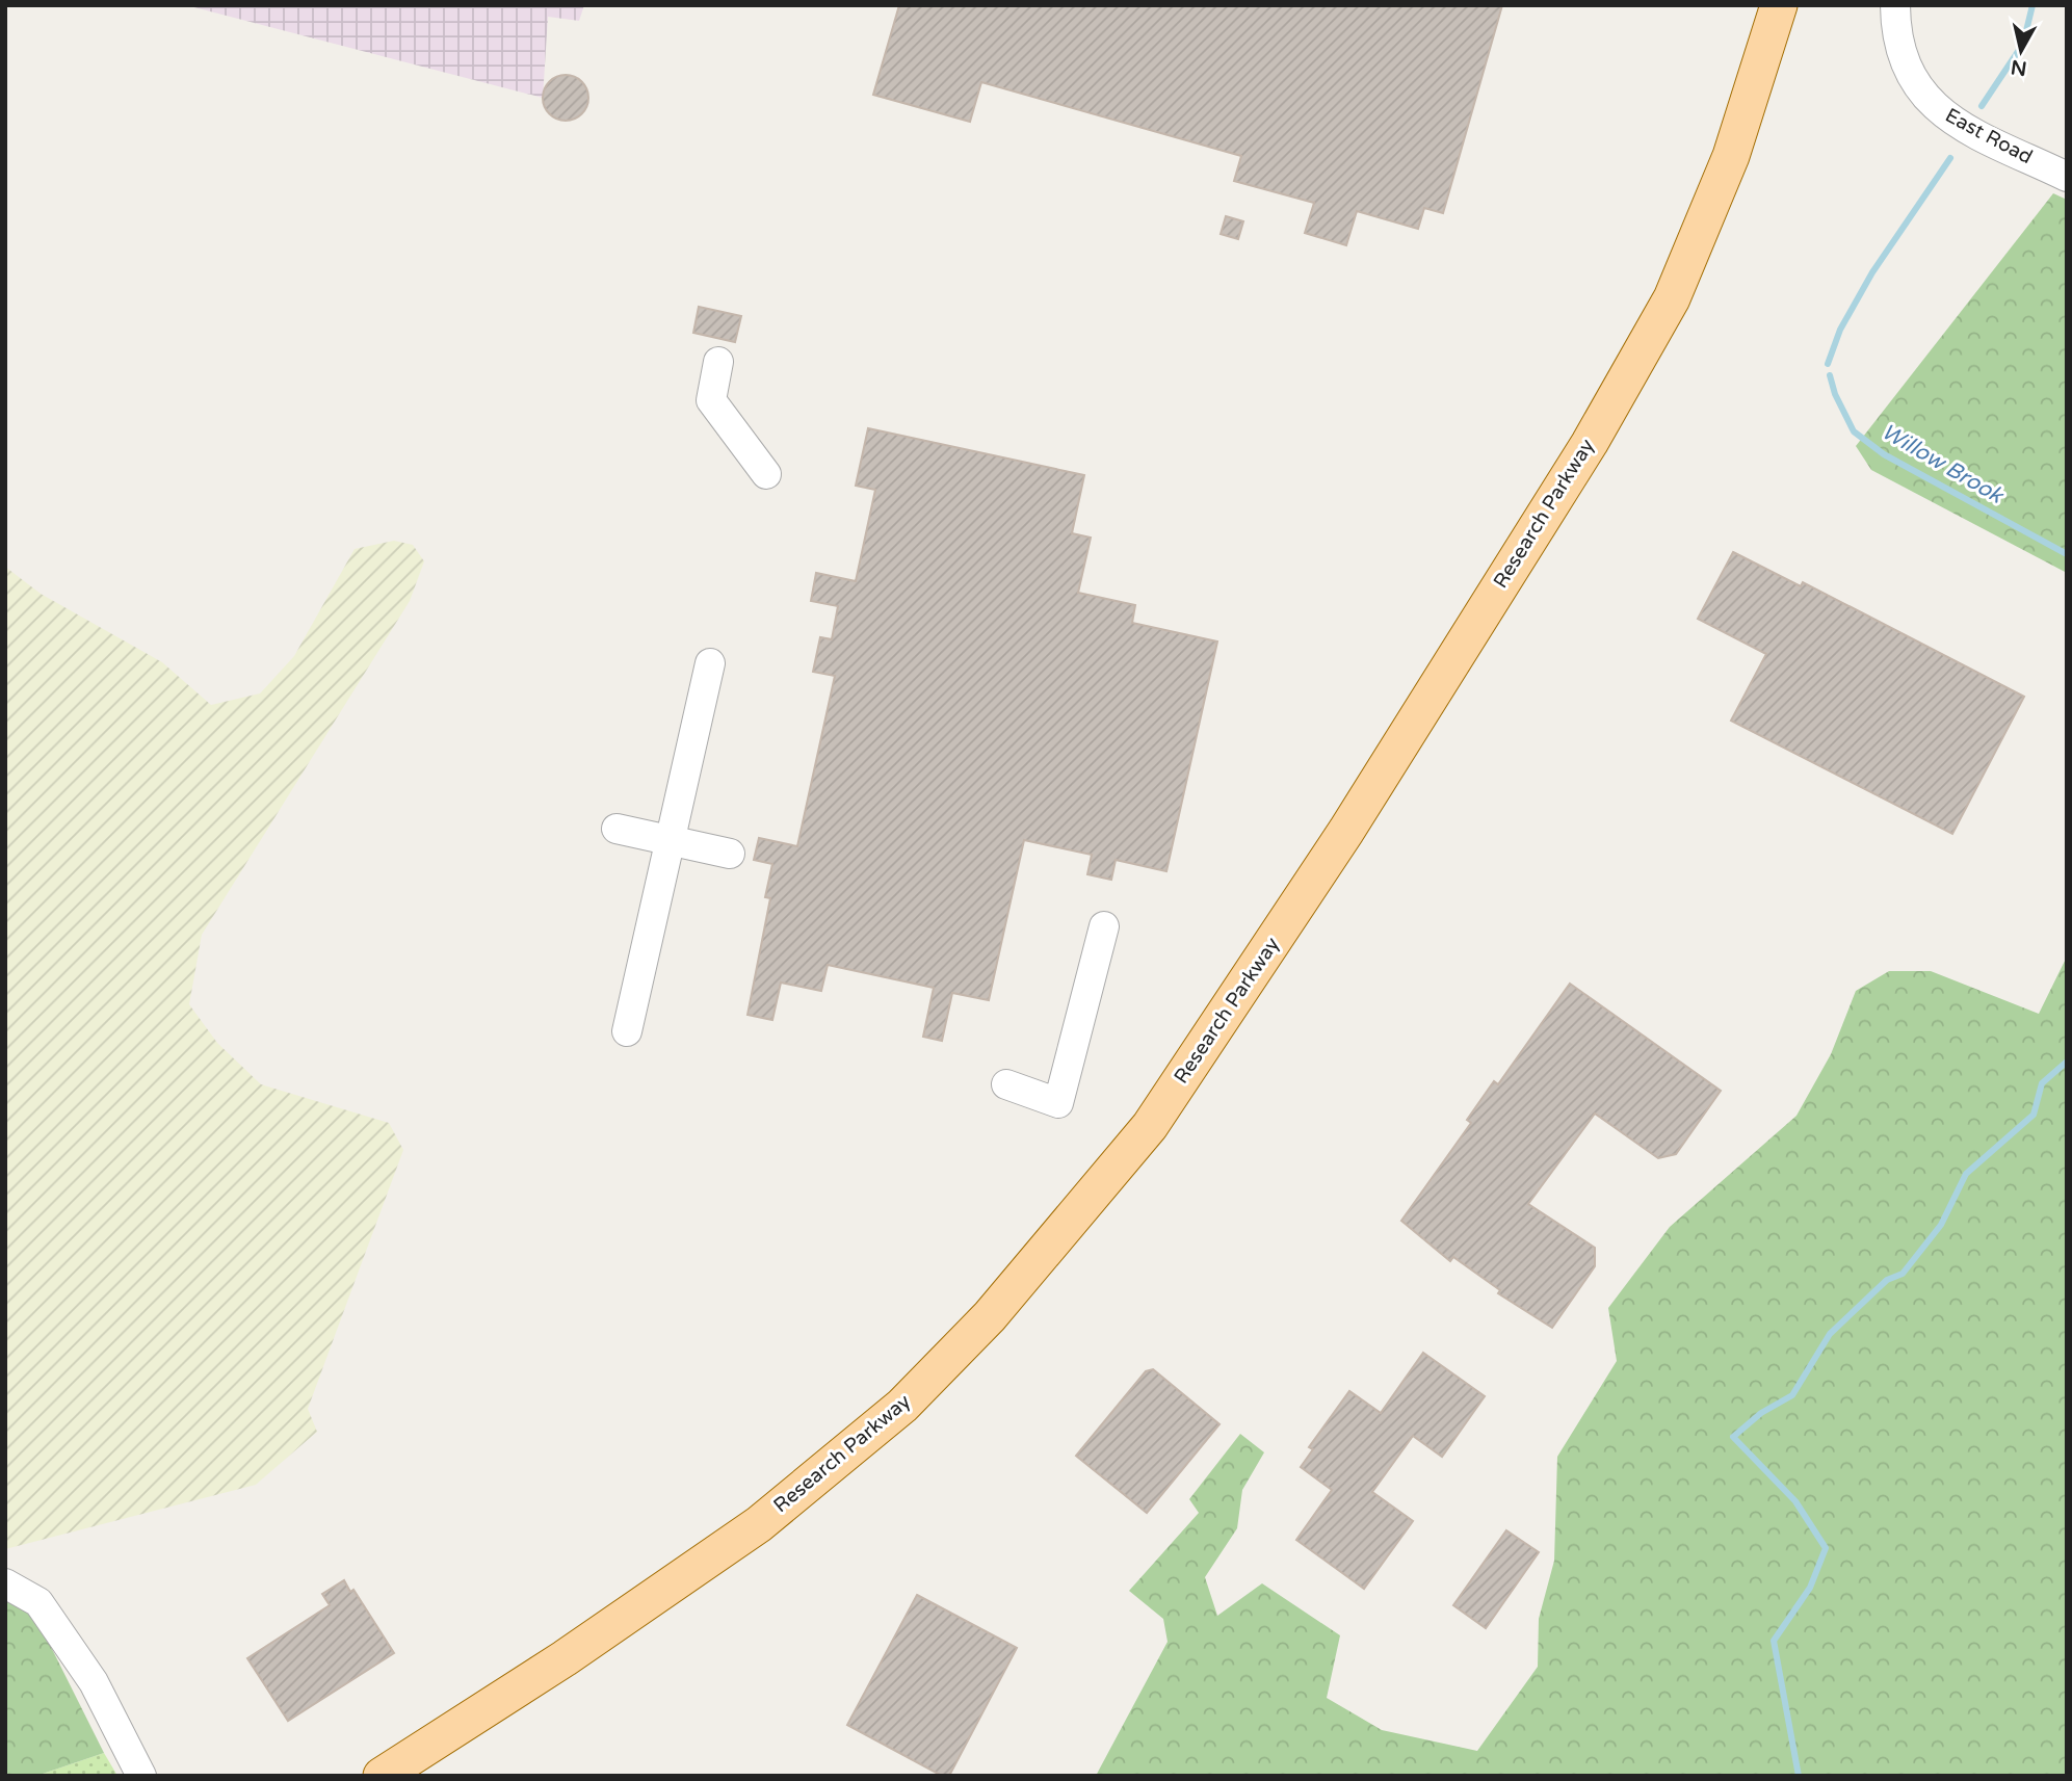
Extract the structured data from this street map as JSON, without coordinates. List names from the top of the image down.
{
  "streets": {
    "main road": ["Research Parkway"],
    "street": ["East Road"]
  },
  "water": ["Willow Brook"],
  "north": "bottom"
}
